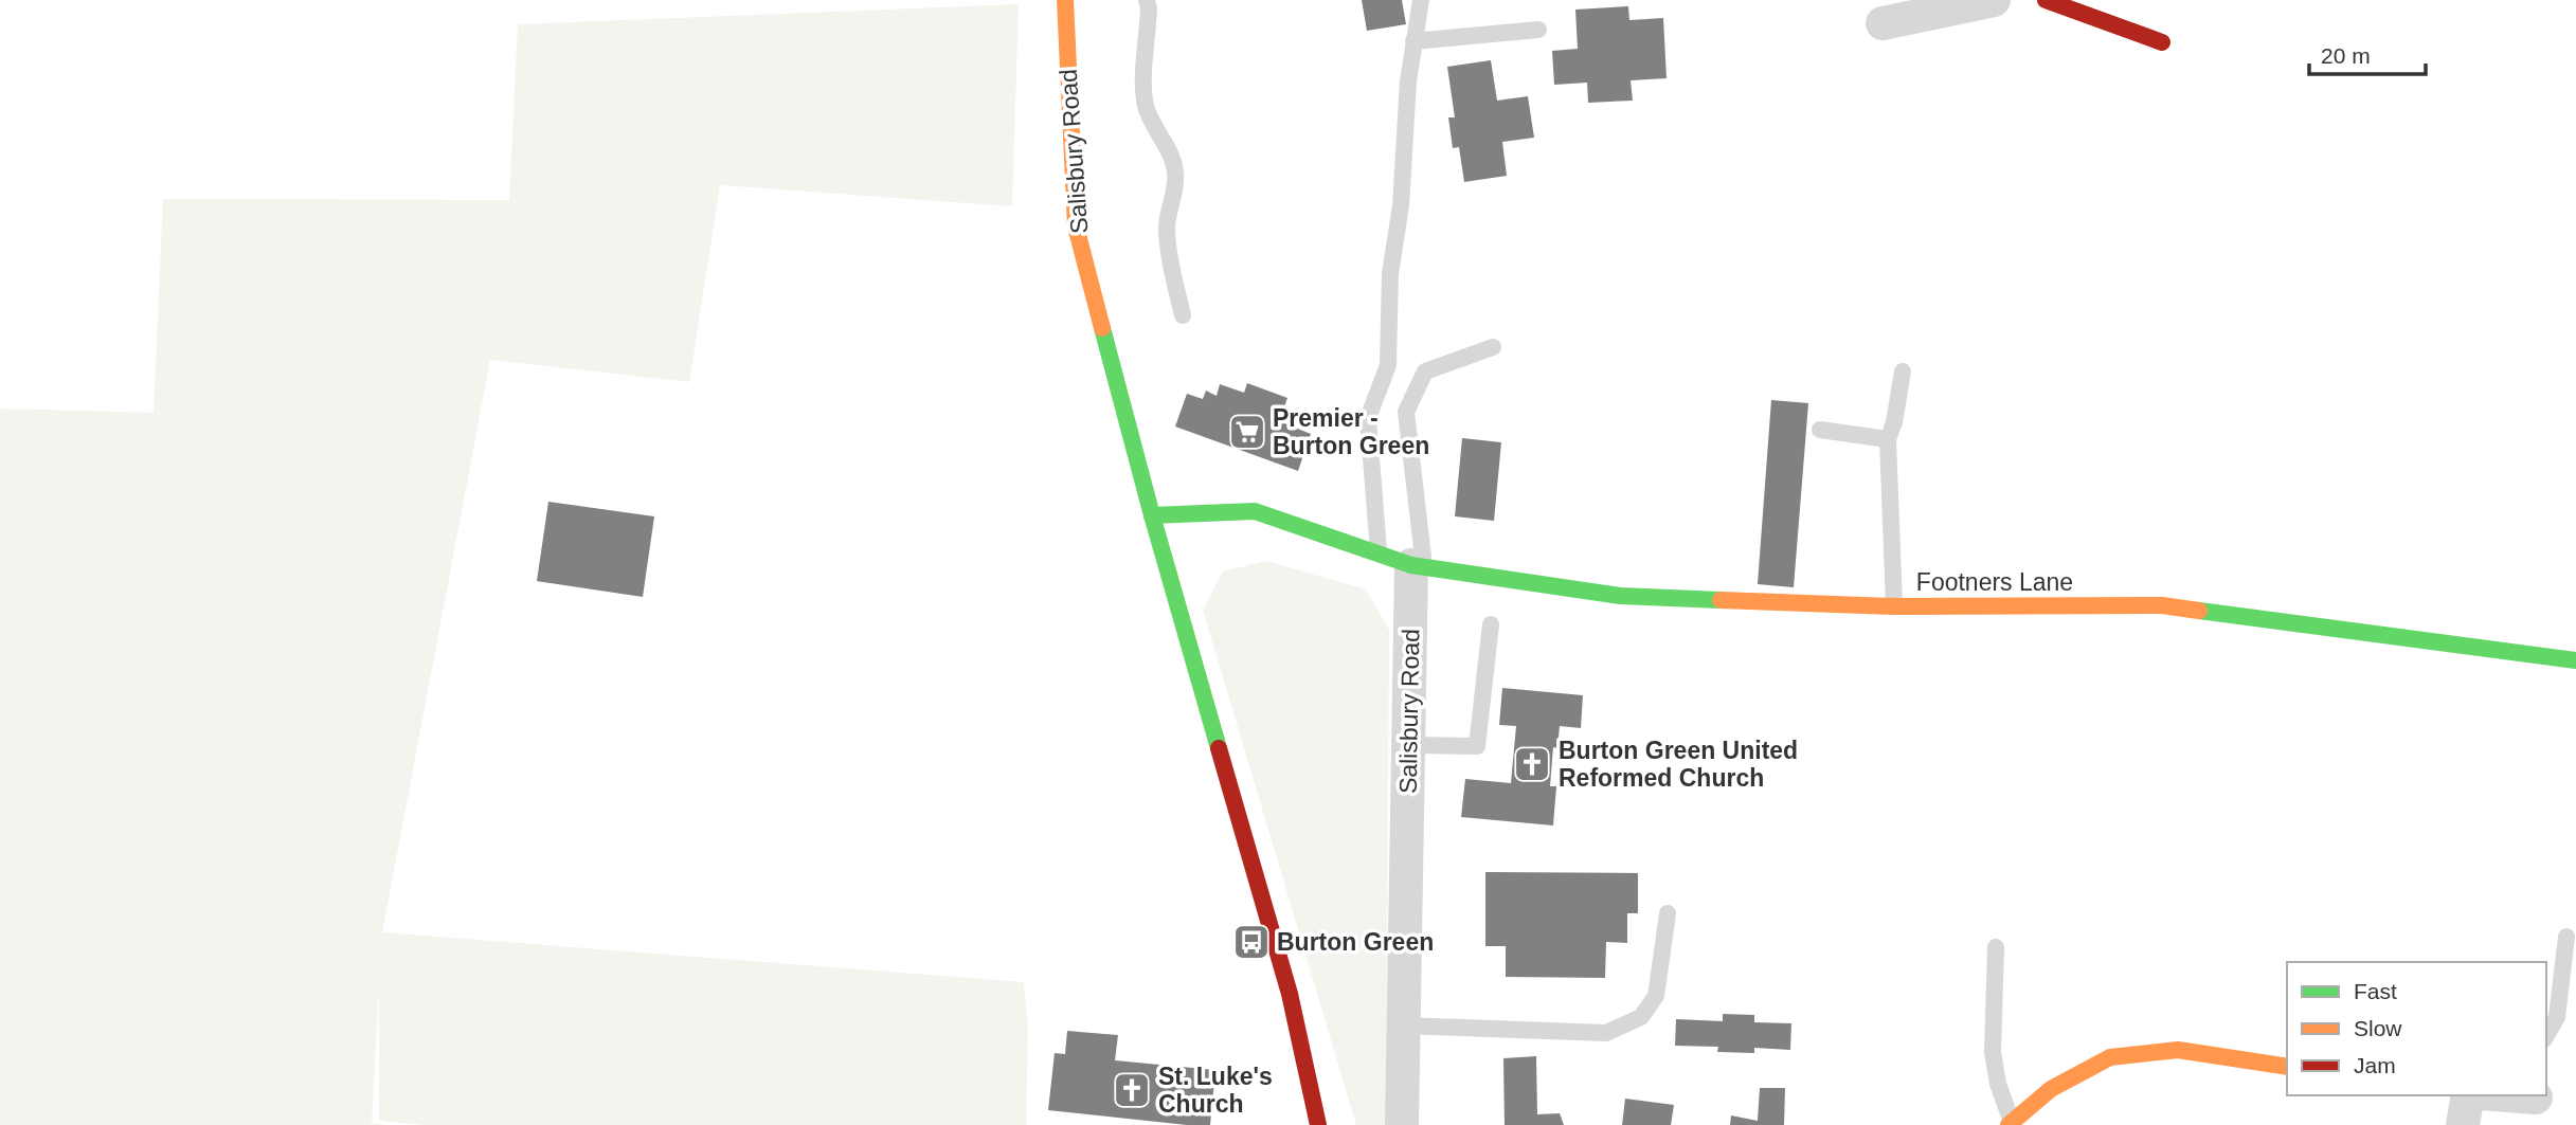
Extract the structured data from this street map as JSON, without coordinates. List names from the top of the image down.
{
  "streets": {
    "street": ["Salisbury Road", "Footners Lane"]
  },
  "crossings": [
    ["Salisbury Road", "Footners Lane"]
  ],
  "places": {
    "supermarket": ["Premier - Burton Green"],
    "church": ["Burton Green United Reformed Church", "St. Luke's Church"],
    "bus stop": ["Burton Green"]
  },
  "legend": ["Fast", "Slow", "Jam"],
  "scale_bar": "20 m"
}
